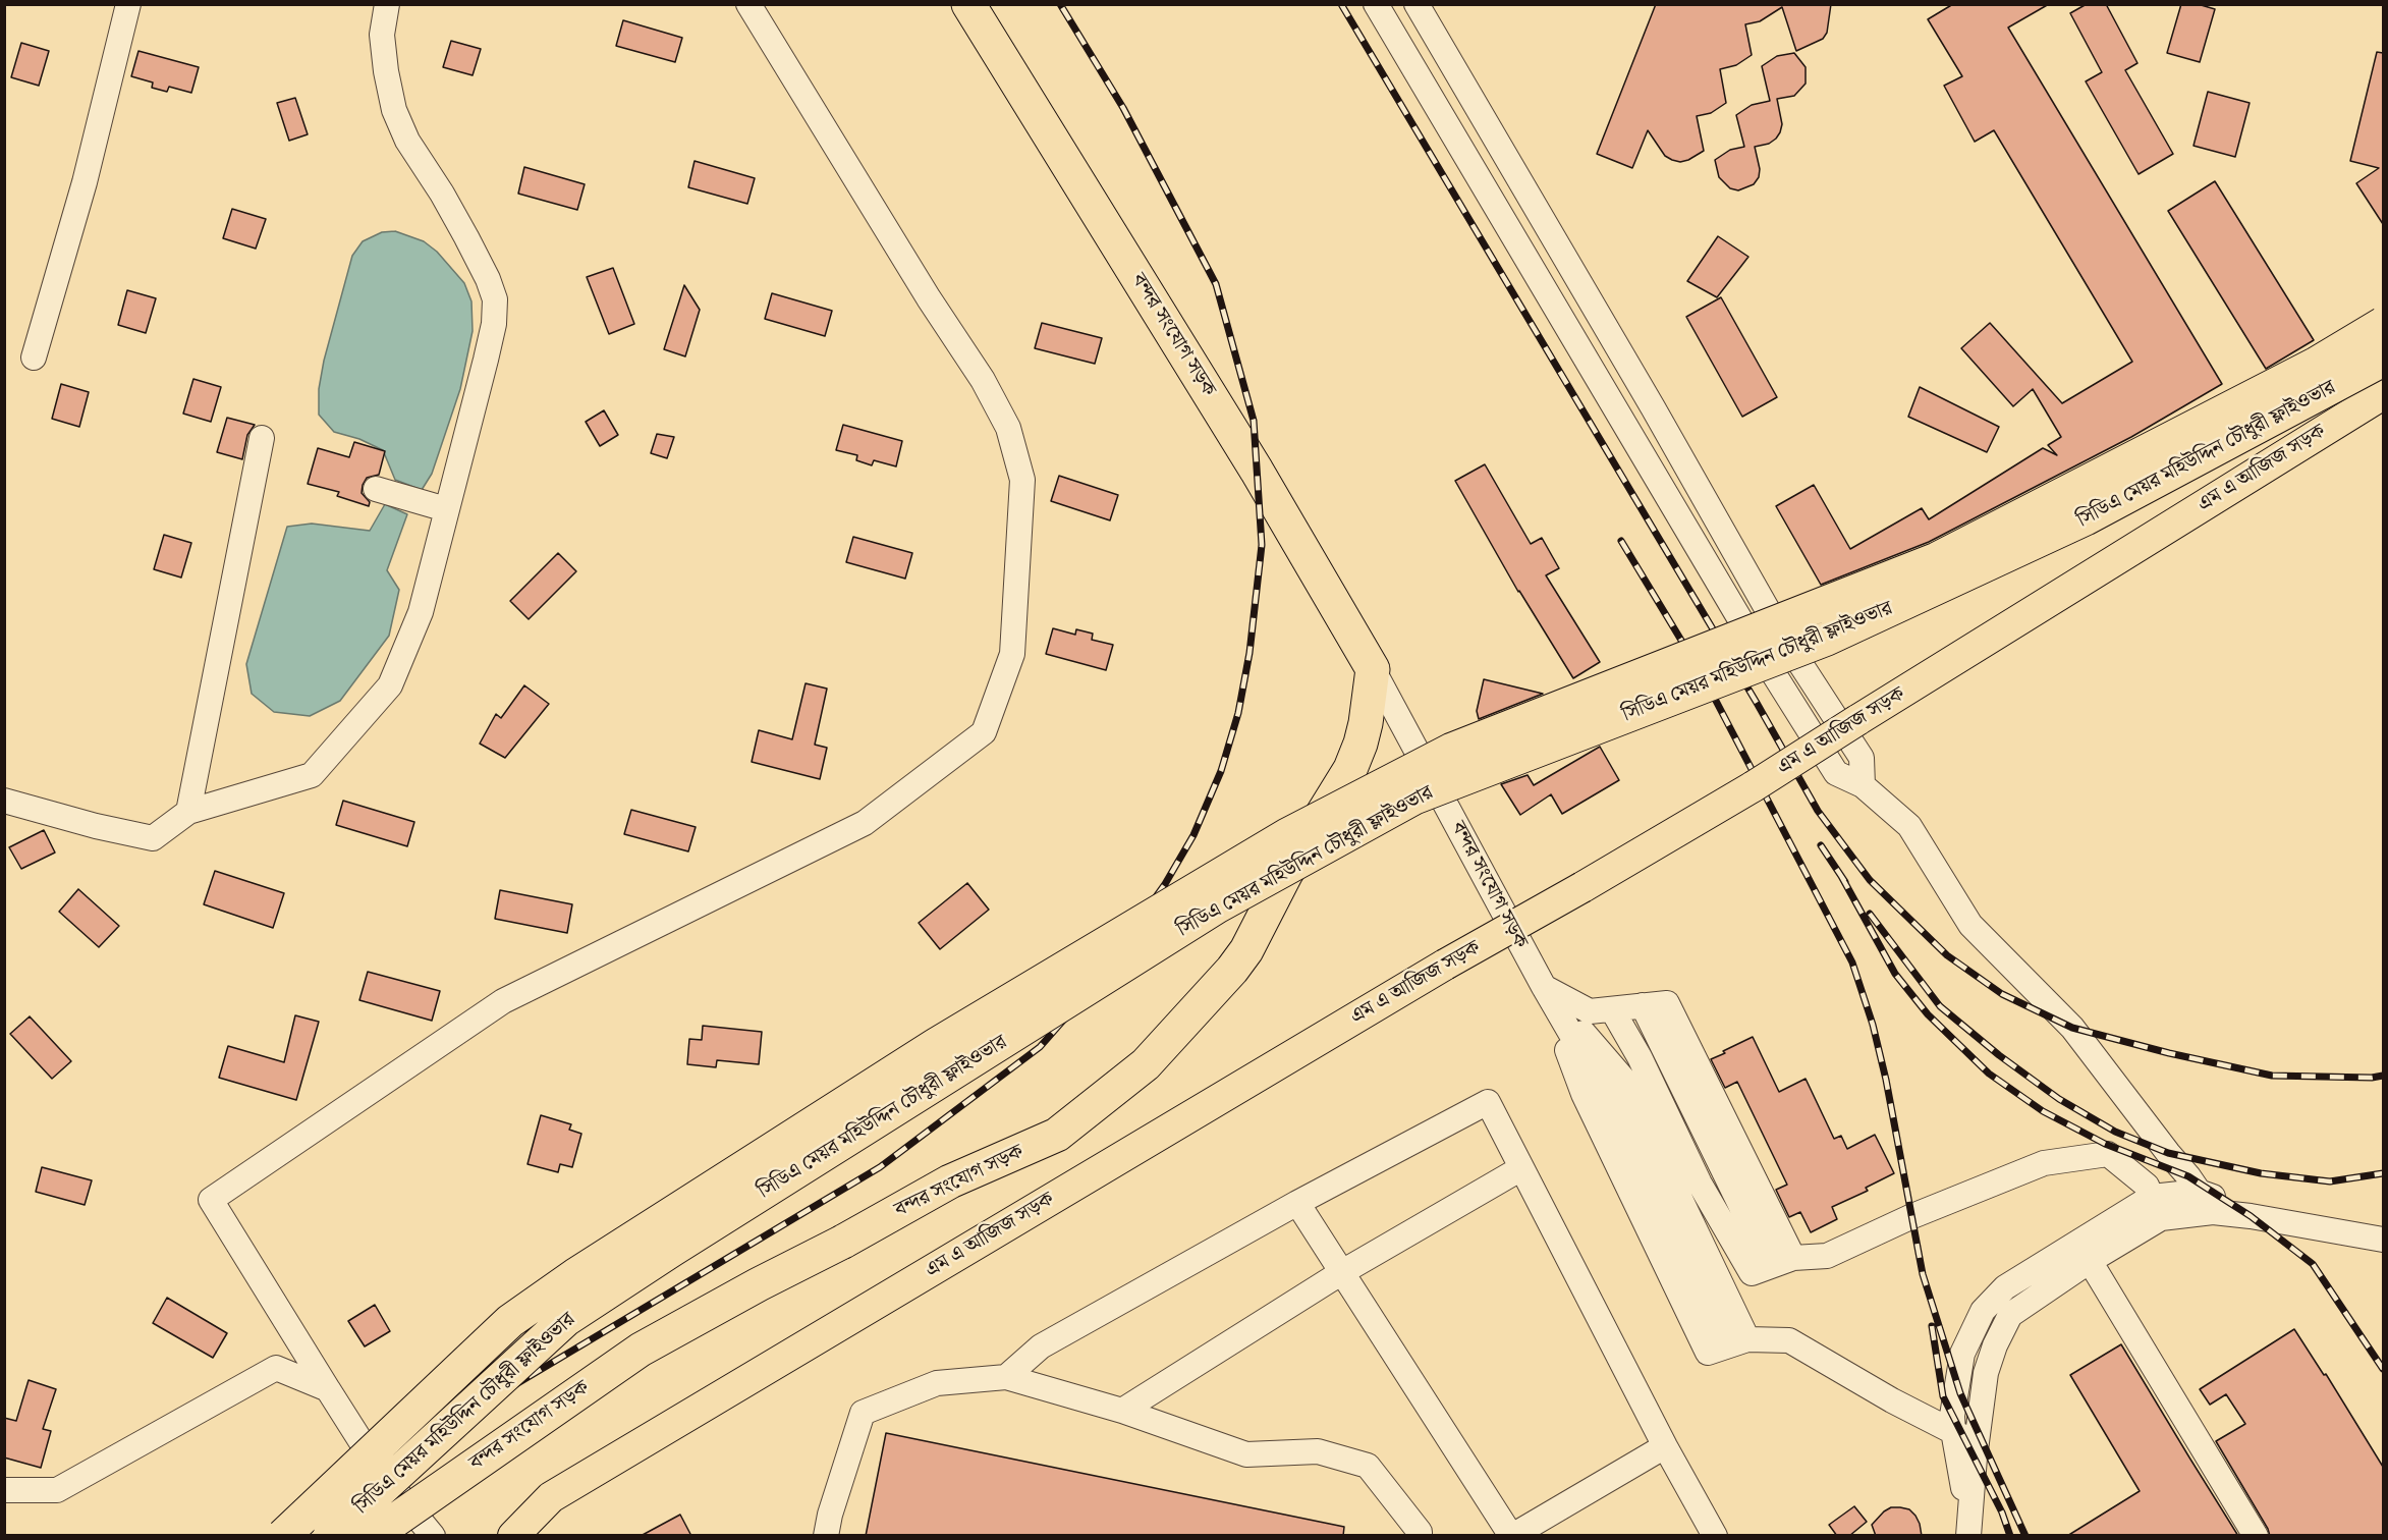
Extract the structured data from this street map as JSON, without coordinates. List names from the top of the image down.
{
  "streets": {
    "highway": ["বন্দর সংযোগ সড়ক", "সিডিএ মেয়র মহিউদ্দিন চৌধুরী ফ্লাইওভার"],
    "main road": ["এম এ আজিজ সড়ক"]
  }
}
